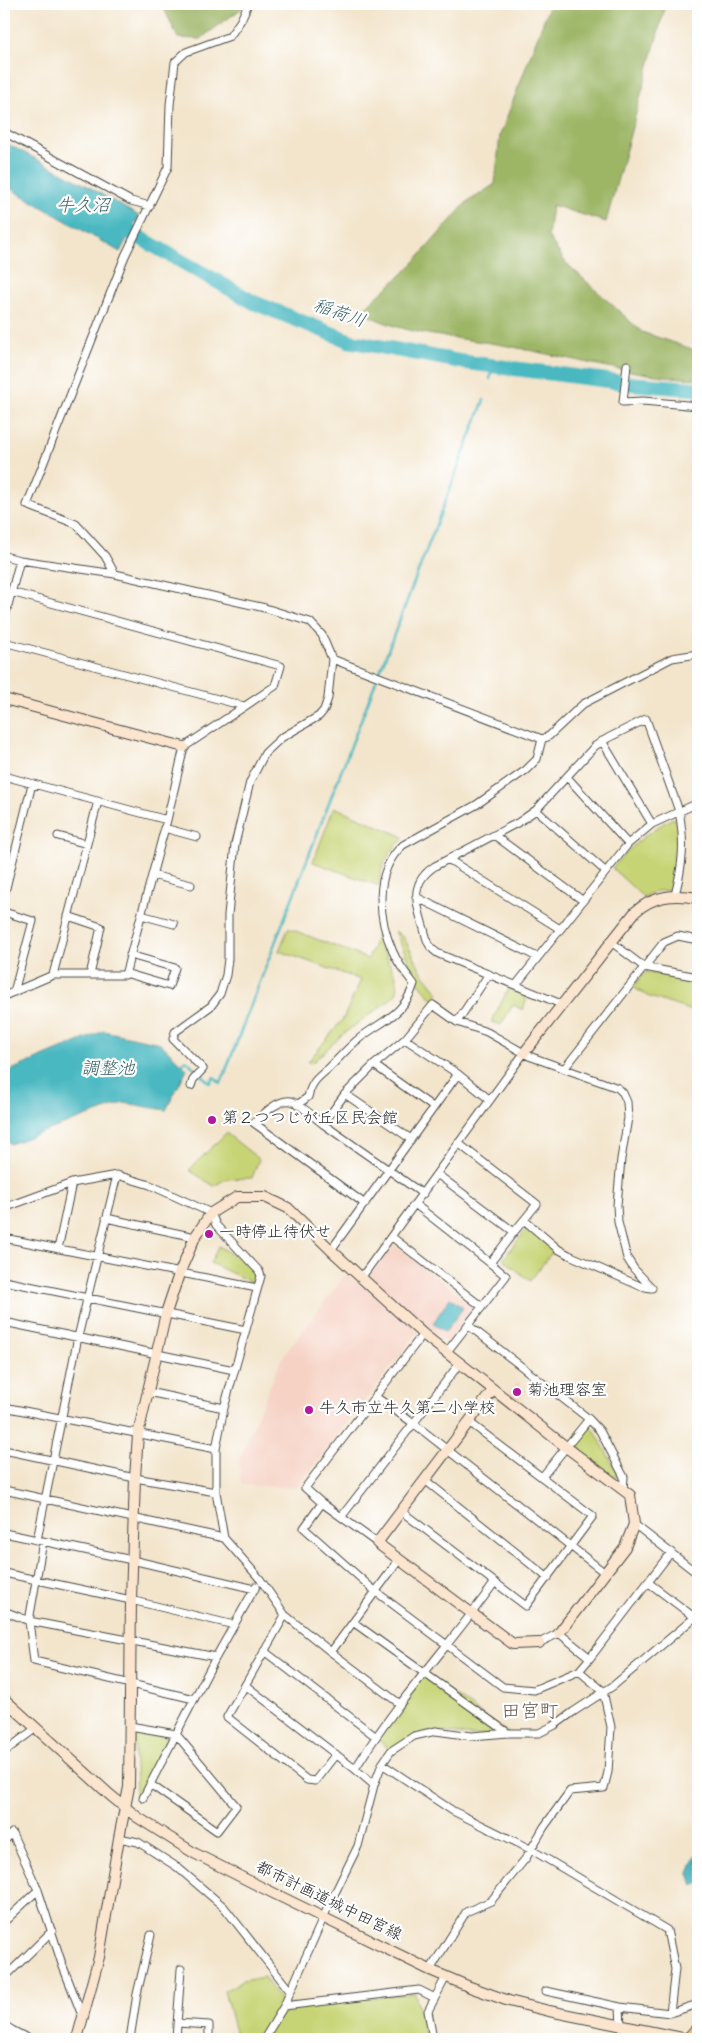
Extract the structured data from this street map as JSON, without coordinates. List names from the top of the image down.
{
  "streets": {
    "street": ["都市計画道城中田宮線"]
  },
  "districts": ["田宮町"],
  "water": ["牛久沼", "稲荷川", "調整池"],
  "places": [
    "第２つつじが丘区民会館",
    "一時停止待伏せ",
    "菊池理容室",
    "牛久市立牛久第二小学校"
  ]
}
